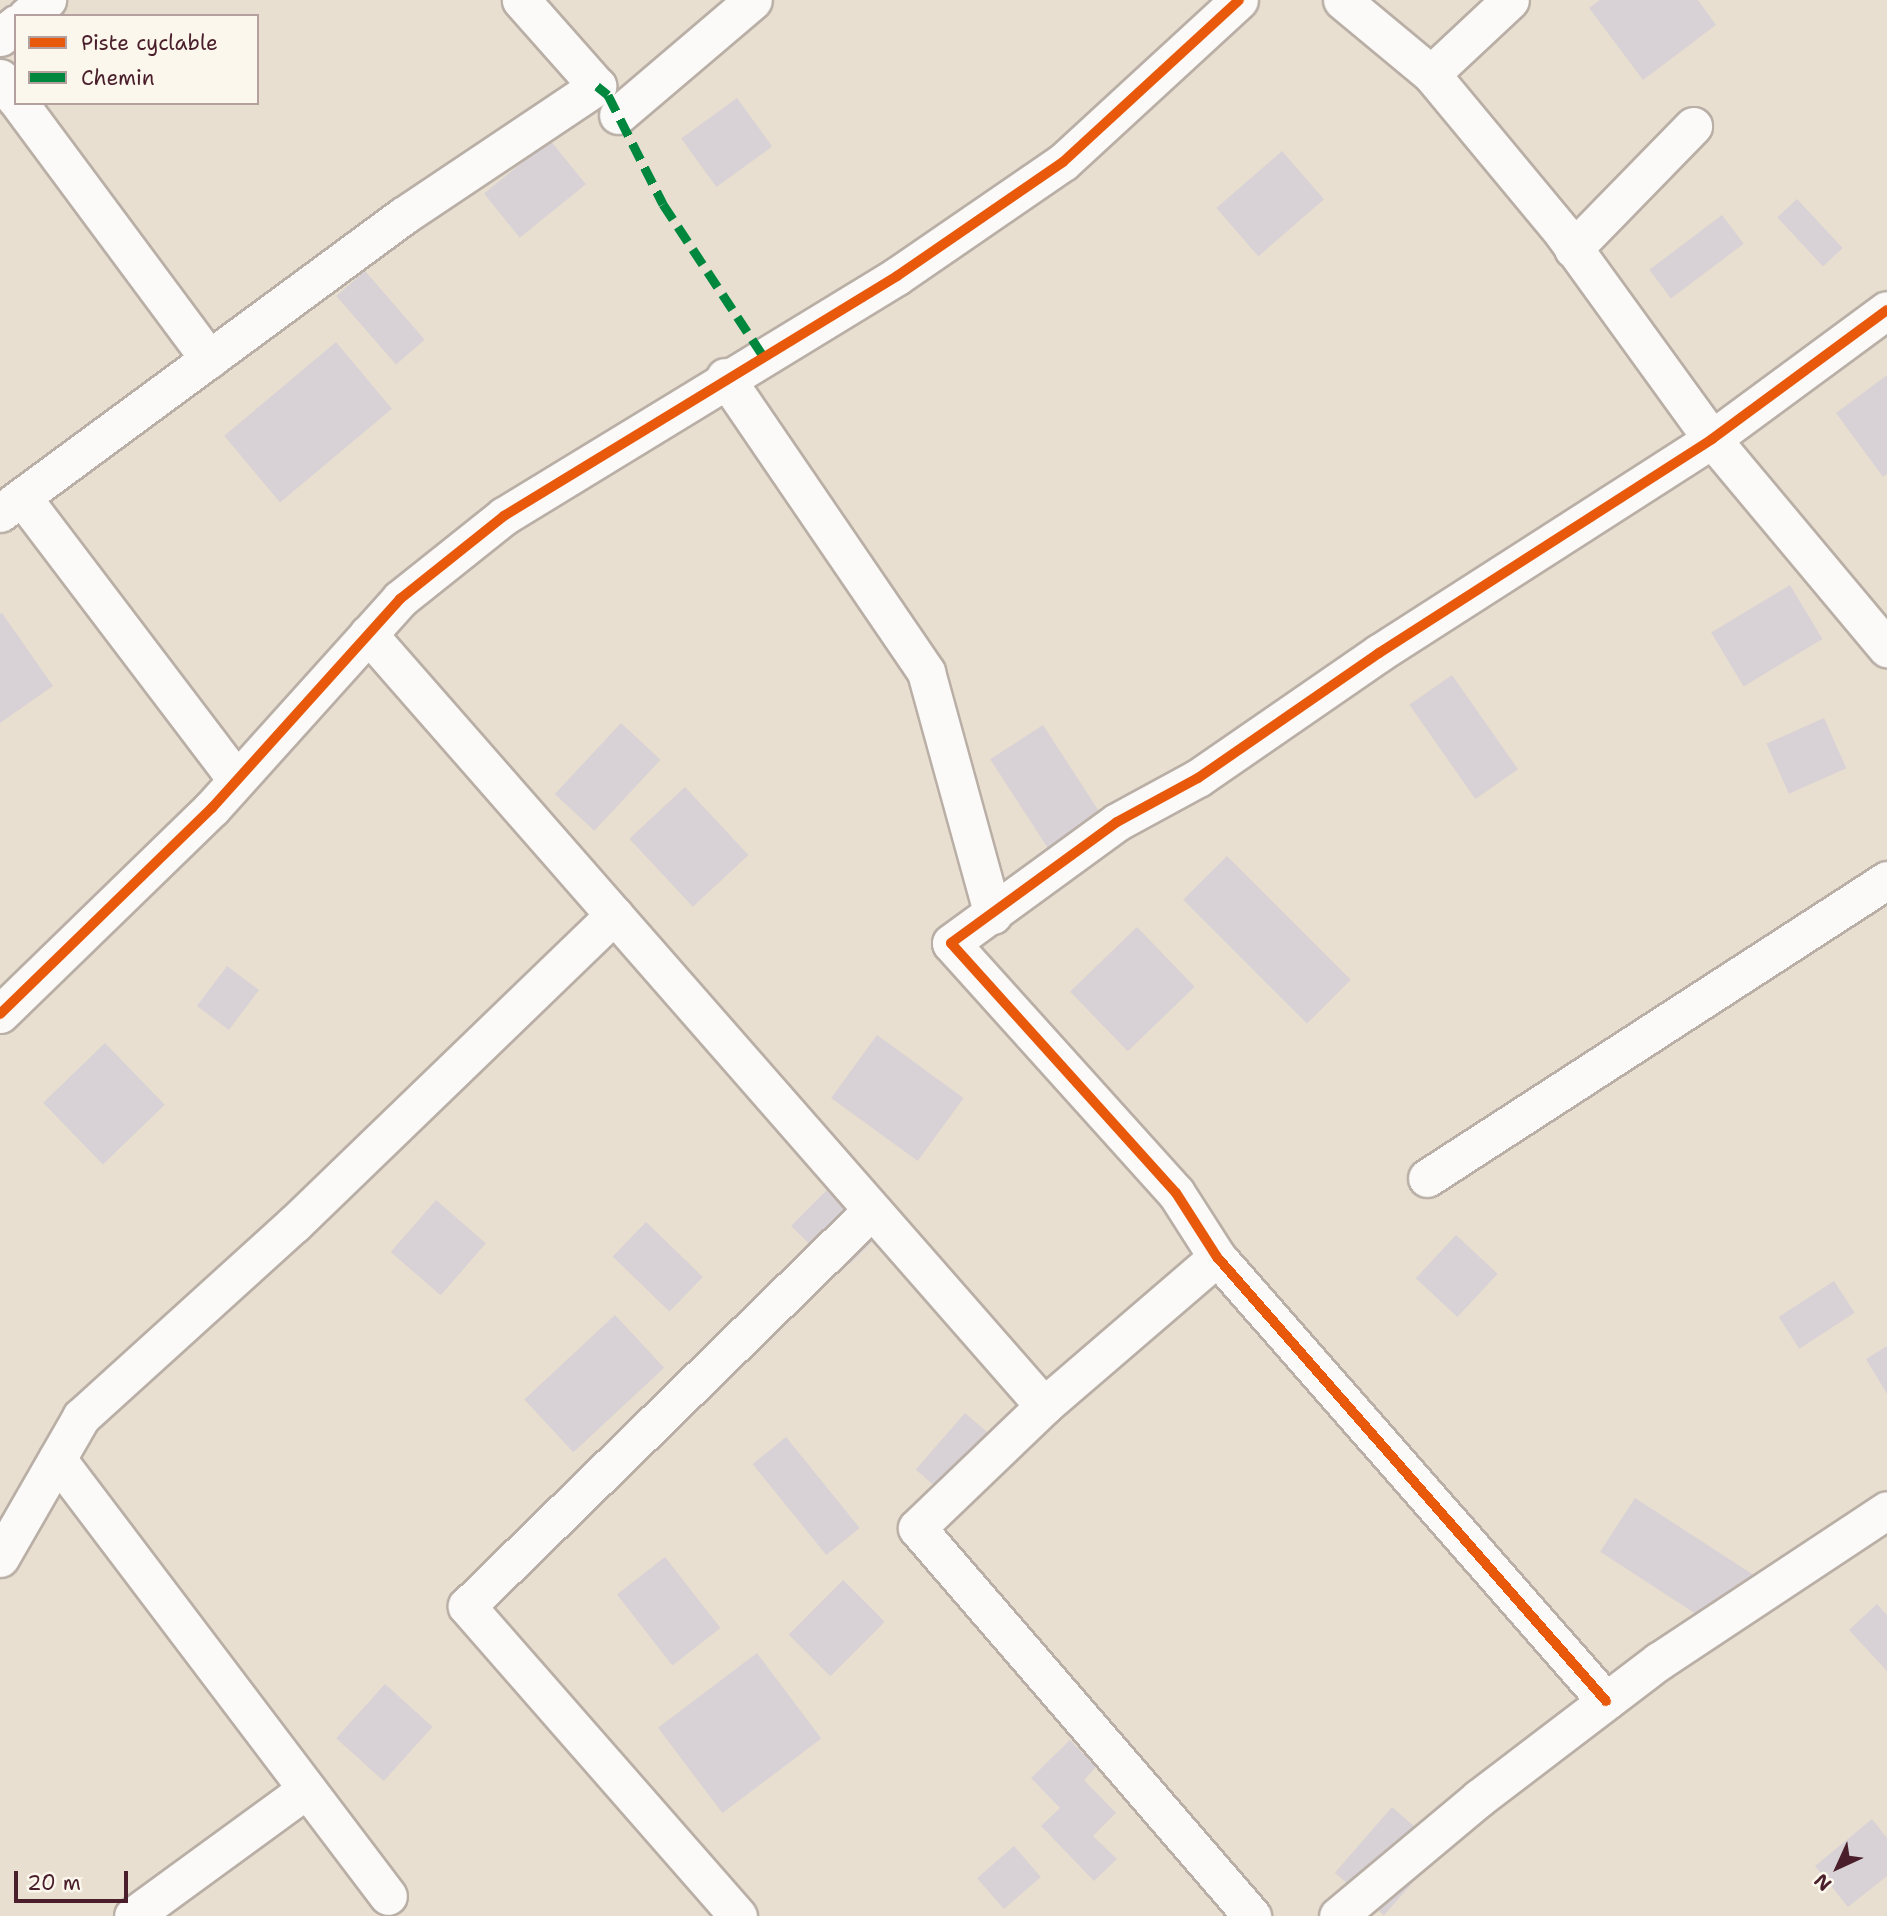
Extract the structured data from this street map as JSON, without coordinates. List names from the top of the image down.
{
  "legend": ["Piste cyclable", "Chemin"],
  "scale_bar": "20 m",
  "north": "bottom left"
}
